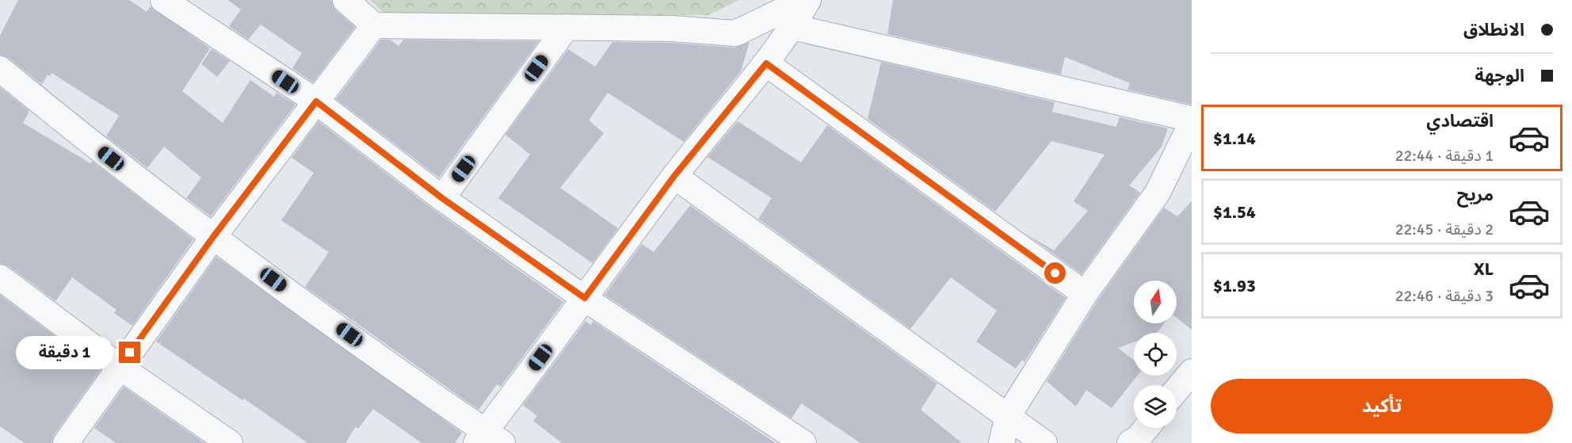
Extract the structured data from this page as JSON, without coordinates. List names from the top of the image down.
{
  "north": "top",
  "page": {
    "banner": ["الانطلاق", "الوجهة"],
    "list": [
      {
        "name": "اقتصادي",
        "note": "1 دقيقة · 22:44",
        "value": "$1.14"
      },
      {
        "name": "مريح",
        "note": "2 دقيقة · 22:45",
        "value": "$1.54"
      },
      {
        "name": "XL",
        "note": "3 دقيقة · 22:46",
        "value": "$1.93"
      }
    ],
    "bubble": "1 دقيقة",
    "buttons": "تأكيد"
  }
}
